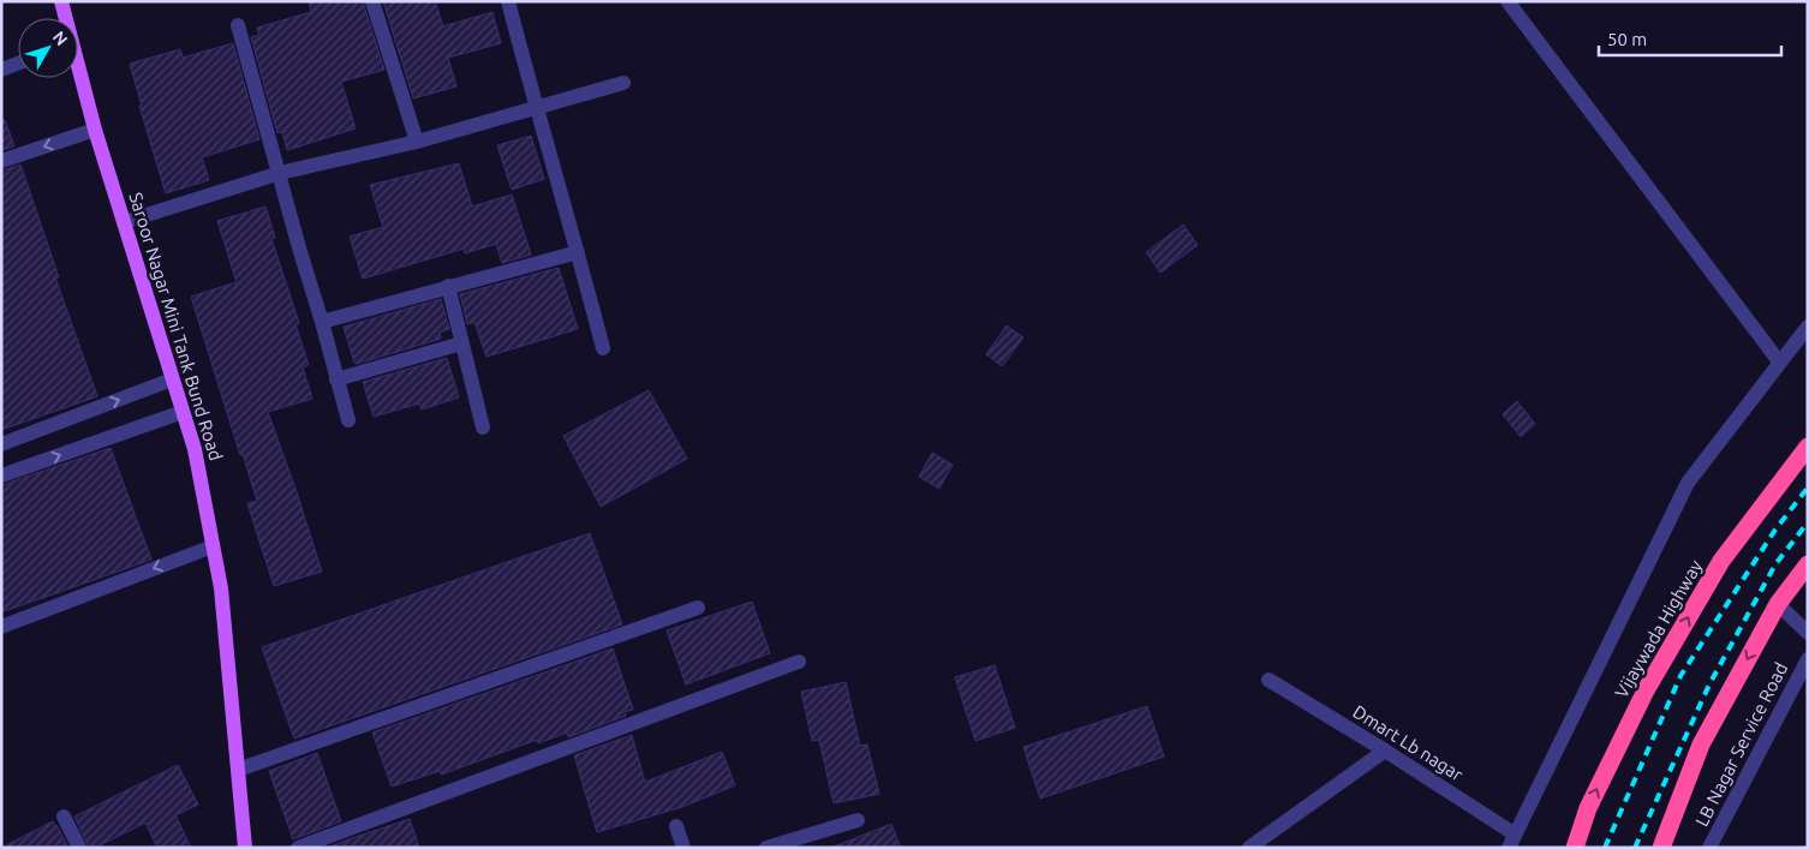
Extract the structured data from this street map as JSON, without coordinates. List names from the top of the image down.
{
  "streets": {
    "highway": ["Vijaywada Highway"],
    "main road": ["Saroor Nagar Mini Tank Bund Road"],
    "street": ["Dmart Lb nagar", "LB Nagar Service Road"]
  },
  "scale_bar": "50 m",
  "north": "top right"
}
